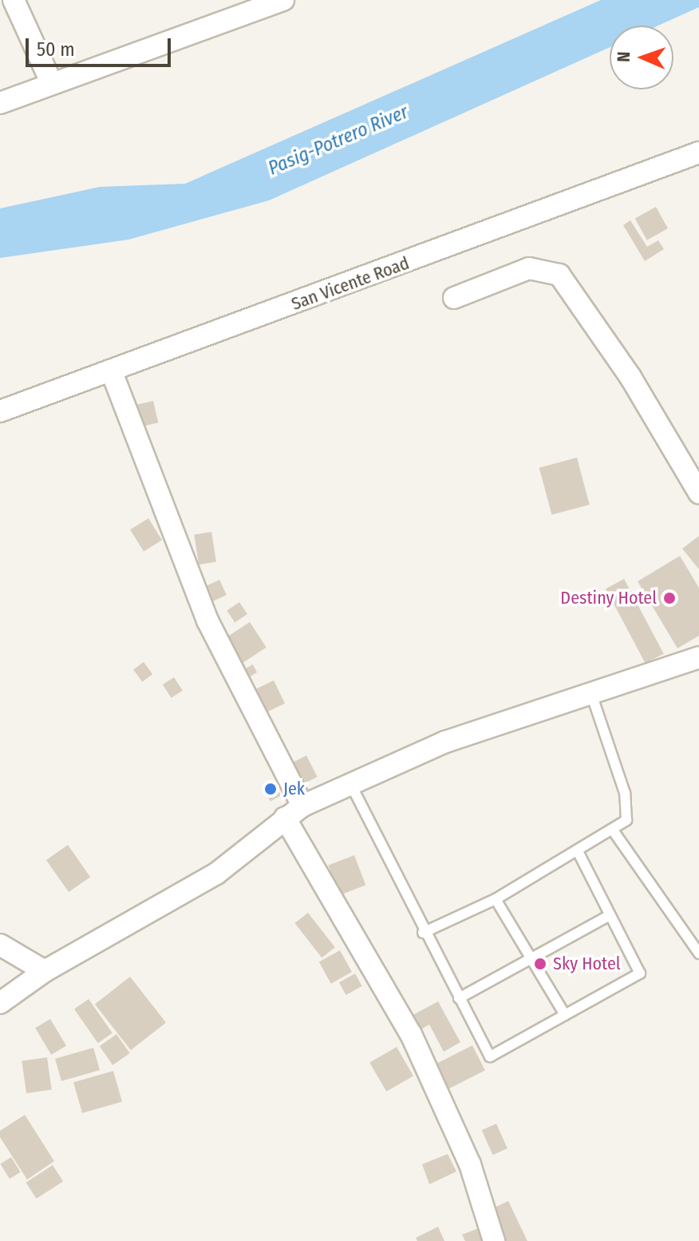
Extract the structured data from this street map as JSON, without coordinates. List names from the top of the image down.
{
  "streets": {
    "street": ["San Vicente Road"]
  },
  "water": ["Pasig-Potrero River"],
  "places": ["Destiny Hotel", "Jek", "Sky Hotel"],
  "scale_bar": "50 m",
  "north": "left"
}
